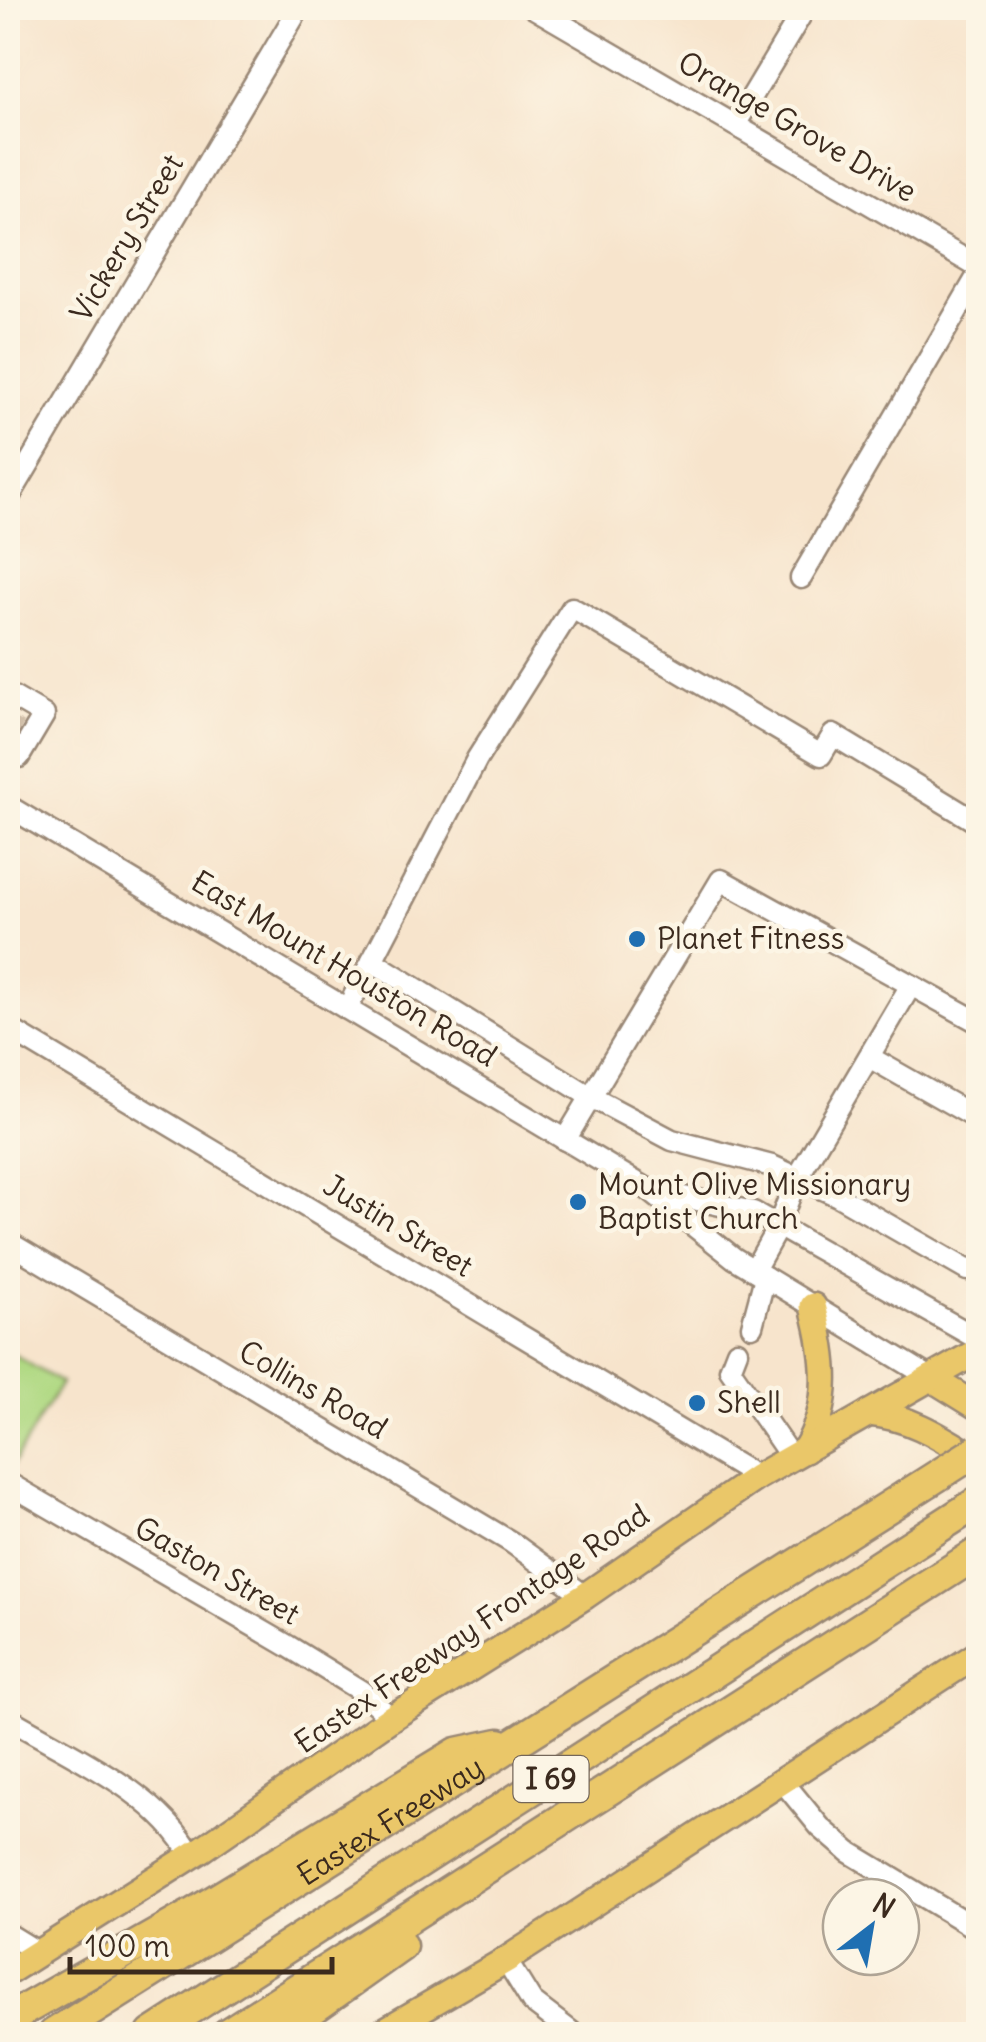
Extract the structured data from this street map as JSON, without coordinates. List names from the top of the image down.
{
  "streets": {
    "highway": ["I 69", "Eastex Freeway"],
    "main road": ["East Mount Houston Road", "Eastex Freeway Frontage Road"],
    "street": [
      "Orange Grove Drive",
      "Vickery Street",
      "Justin Street",
      "Collins Road",
      "Gaston Street"
    ]
  },
  "crossings": [
    ["East Mount Houston Road", "Eastex Freeway Frontage Road"],
    ["Justin Street", "Eastex Freeway Frontage Road"],
    ["Collins Road", "Eastex Freeway Frontage Road"],
    ["Gaston Street", "Eastex Freeway Frontage Road"]
  ],
  "places": ["Planet Fitness", "Mount Olive Missionary Baptist Church", "Shell"],
  "scale_bar": "100 m",
  "north": "top right"
}
